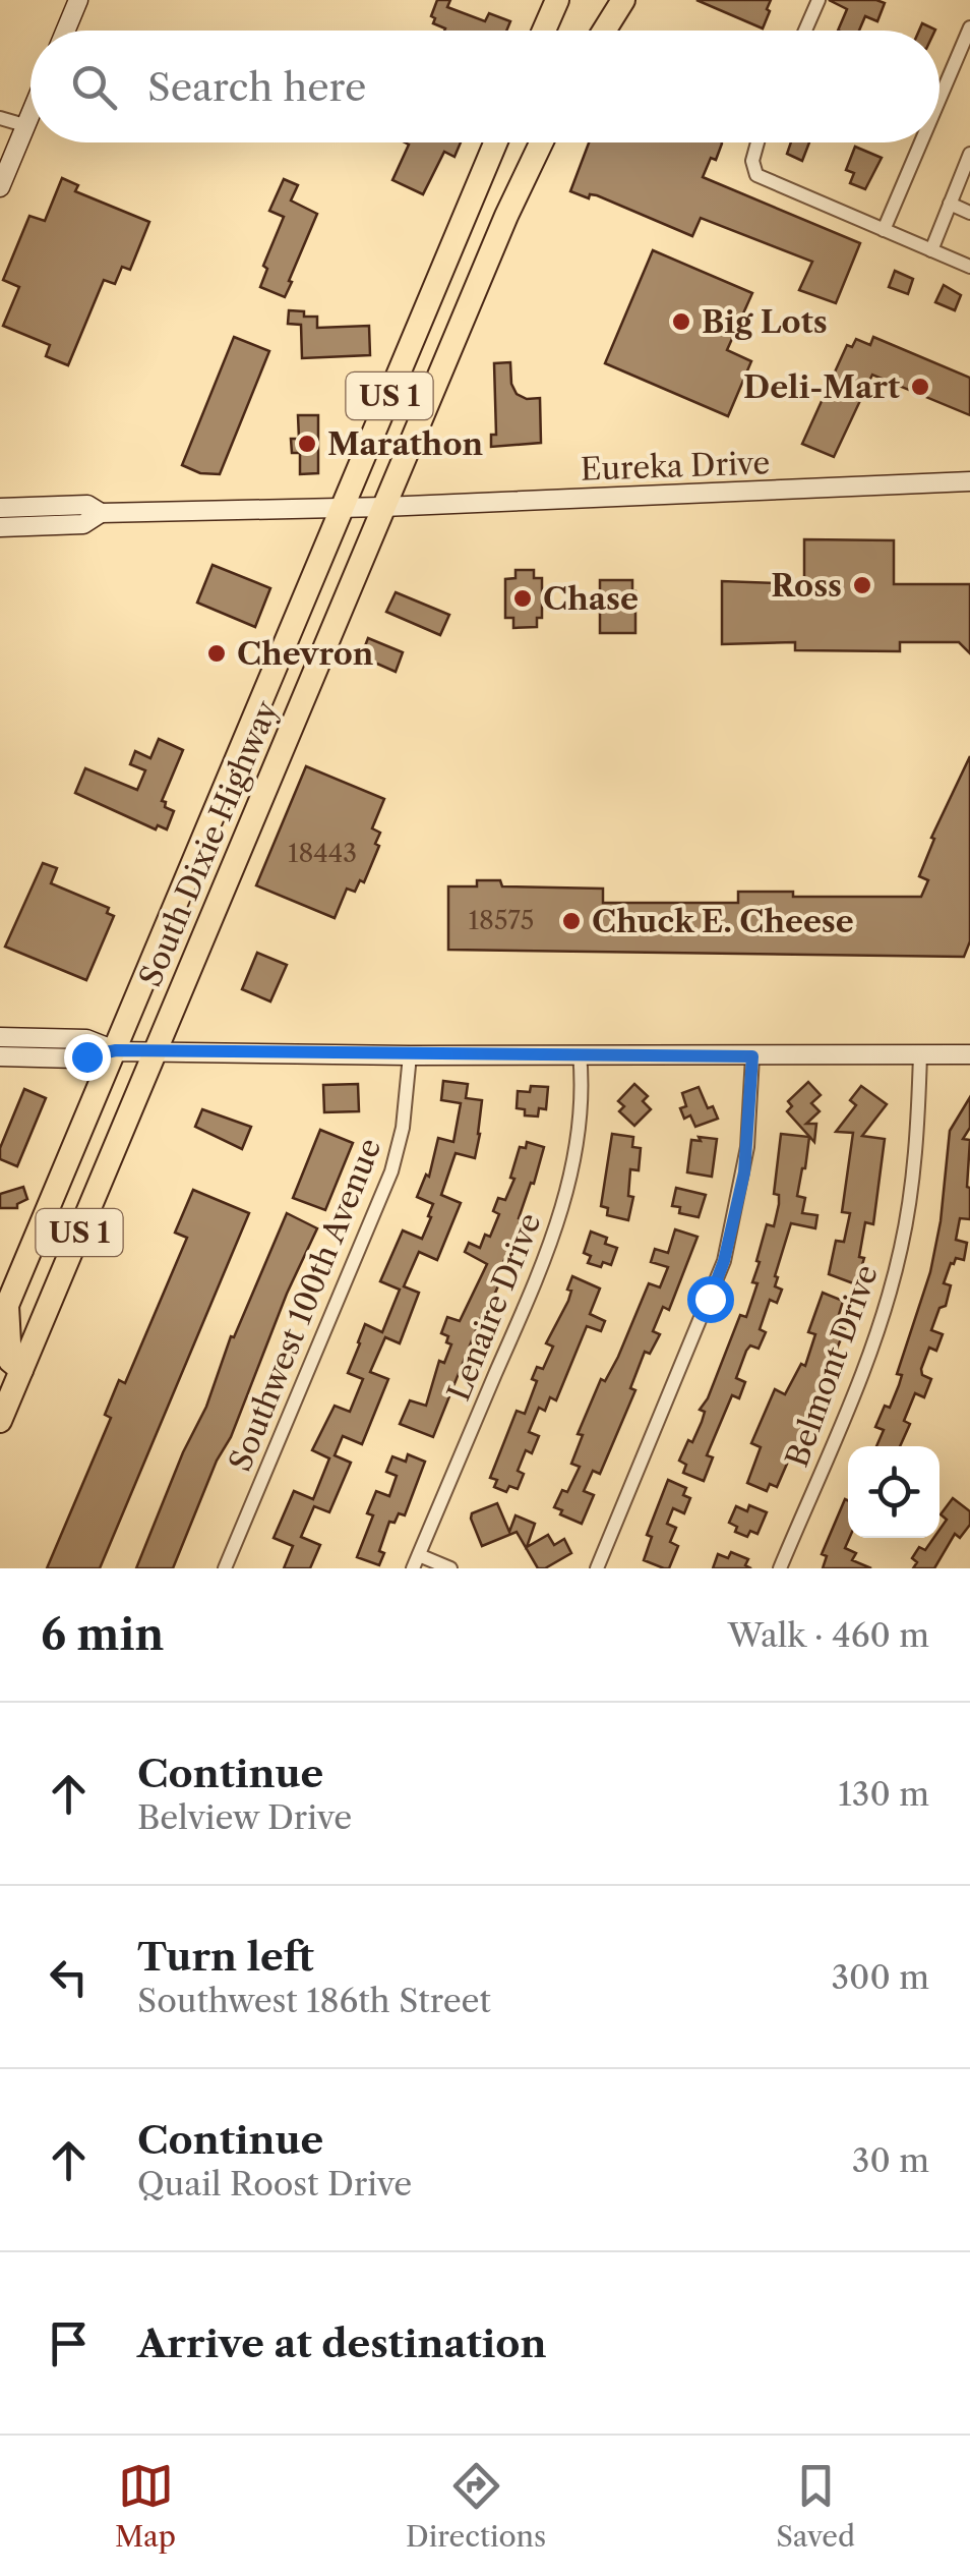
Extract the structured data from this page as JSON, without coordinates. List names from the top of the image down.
{
  "streets": {
    "highway": ["US 1", "South Dixie Highway"],
    "main road": ["Eureka Drive"],
    "street": ["Southwest 100th Avenue", "Lenaire Drive", "Belmont Drive"]
  },
  "crossings": [
    ["Eureka Drive", "South Dixie Highway"]
  ],
  "places": [
    "Big Lots",
    "Deli-Mart",
    "Marathon",
    "Ross",
    "Chase",
    "Chevron",
    "Chuck E. Cheese"
  ],
  "house_numbers": ["18443", "18575"],
  "page": {
    "search": "Search here",
    "heading": ["6 min", "Walk · 460 m"],
    "list": [
      ["Continue", "Belview Drive", "130 m"],
      ["Turn left", "Southwest 186th Street", "300 m"],
      ["Continue", "Quail Roost Drive", "30 m"],
      "Arrive at destination"
    ],
    "nav": ["Map", "Directions", "Saved"]
  }
}
